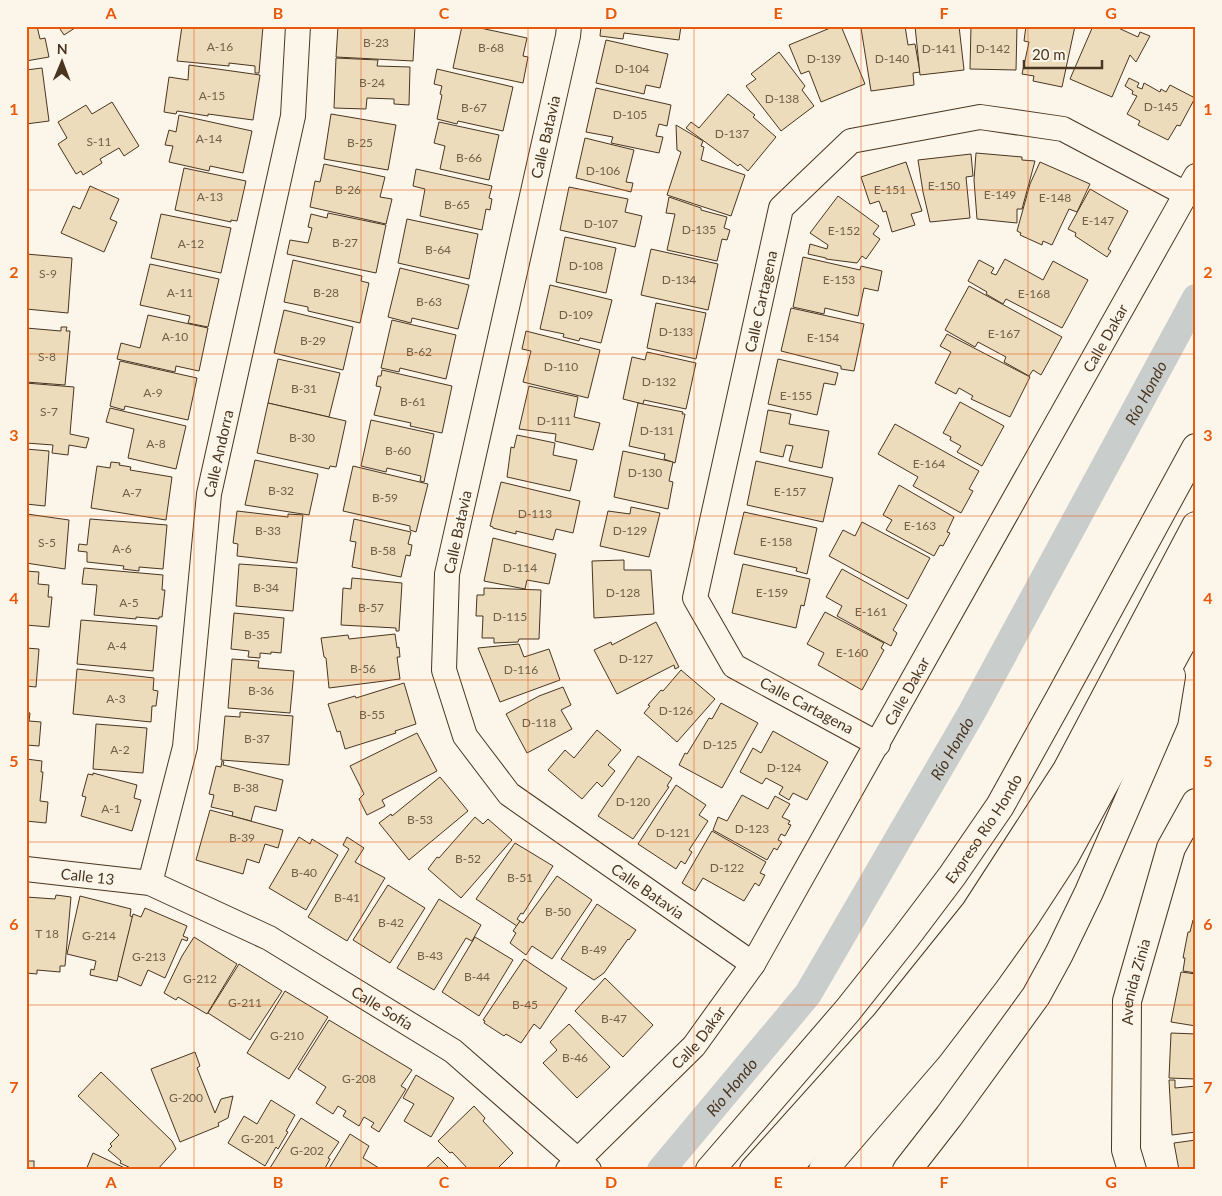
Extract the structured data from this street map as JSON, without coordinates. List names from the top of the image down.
{
  "streets": {
    "main road": ["Expreso Río Hondo", "Avenida Zinia"],
    "street": [
      "Calle Batavia",
      "Calle Cartagena",
      "Calle Dakar",
      "Calle Andorra",
      "Calle 13",
      "Calle Sofía"
    ]
  },
  "crossings": [
    ["Calle Batavia", "Calle Dakar"],
    ["Calle Cartagena", "Calle Dakar"],
    ["Calle Dakar", "Calle Sofía"],
    ["Calle Andorra", "Calle 13"],
    ["Calle Andorra", "Calle Sofía"],
    ["Calle 13", "Calle Sofía"]
  ],
  "water": ["Río Hondo"],
  "house_numbers": [
    "B-23",
    "A-16",
    "B-68",
    "D-141",
    "D-142",
    "D-139",
    "D-140",
    "D-104",
    "B-24",
    "A-15",
    "D-138",
    "D-145",
    "B-67",
    "D-105",
    "D-137",
    "A-14",
    "S-11",
    "B-25",
    "B-66",
    "D-106",
    "E-150",
    "B-26",
    "E-151",
    "E-149",
    "A-13",
    "E-148",
    "B-65",
    "E-147",
    "D-107",
    "D-135",
    "E-152",
    "B-27",
    "A-12",
    "B-64",
    "D-108",
    "S-9",
    "D-134",
    "E-153",
    "A-11",
    "B-28",
    "E-168",
    "B-63",
    "D-109",
    "D-133",
    "E-167",
    "A-10",
    "E-154",
    "B-29",
    "B-62",
    "S-8",
    "D-110",
    "D-132",
    "B-31",
    "A-9",
    "E-155",
    "B-61",
    "S-7",
    "D-111",
    "D-131",
    "B-30",
    "A-8",
    "B-60",
    "E-164",
    "D-130",
    "B-32",
    "E-157",
    "A-7",
    "B-59",
    "D-113",
    "E-163",
    "B-33",
    "D-129",
    "E-158",
    "S-5",
    "A-6",
    "B-58",
    "D-114",
    "B-34",
    "D-128",
    "E-159",
    "A-5",
    "B-57",
    "E-161",
    "D-115",
    "B-35",
    "A-4",
    "E-160",
    "D-127",
    "B-56",
    "D-116",
    "B-36",
    "A-3",
    "D-126",
    "B-55",
    "D-118",
    "B-37",
    "D-125",
    "A-2",
    "D-124",
    "B-38",
    "D-120",
    "A-1",
    "B-53",
    "D-123",
    "D-121",
    "B-39",
    "B-52",
    "D-122",
    "B-40",
    "B-51",
    "B-41",
    "B-50",
    "B-42",
    "T 18",
    "G-214",
    "B-49",
    "B-43",
    "G-213",
    "B-44",
    "G-212",
    "G-211",
    "B-45",
    "B-47",
    "G-210",
    "B-46",
    "G-208",
    "G-200",
    "G-201",
    "G-202"
  ],
  "scale_bar": "20 m",
  "north": "top",
  "grid": {
    "columns": [
      "A",
      "B",
      "C",
      "D",
      "E",
      "F",
      "G"
    ],
    "rows": [
      "1",
      "2",
      "3",
      "4",
      "5",
      "6",
      "7"
    ]
  }
}
